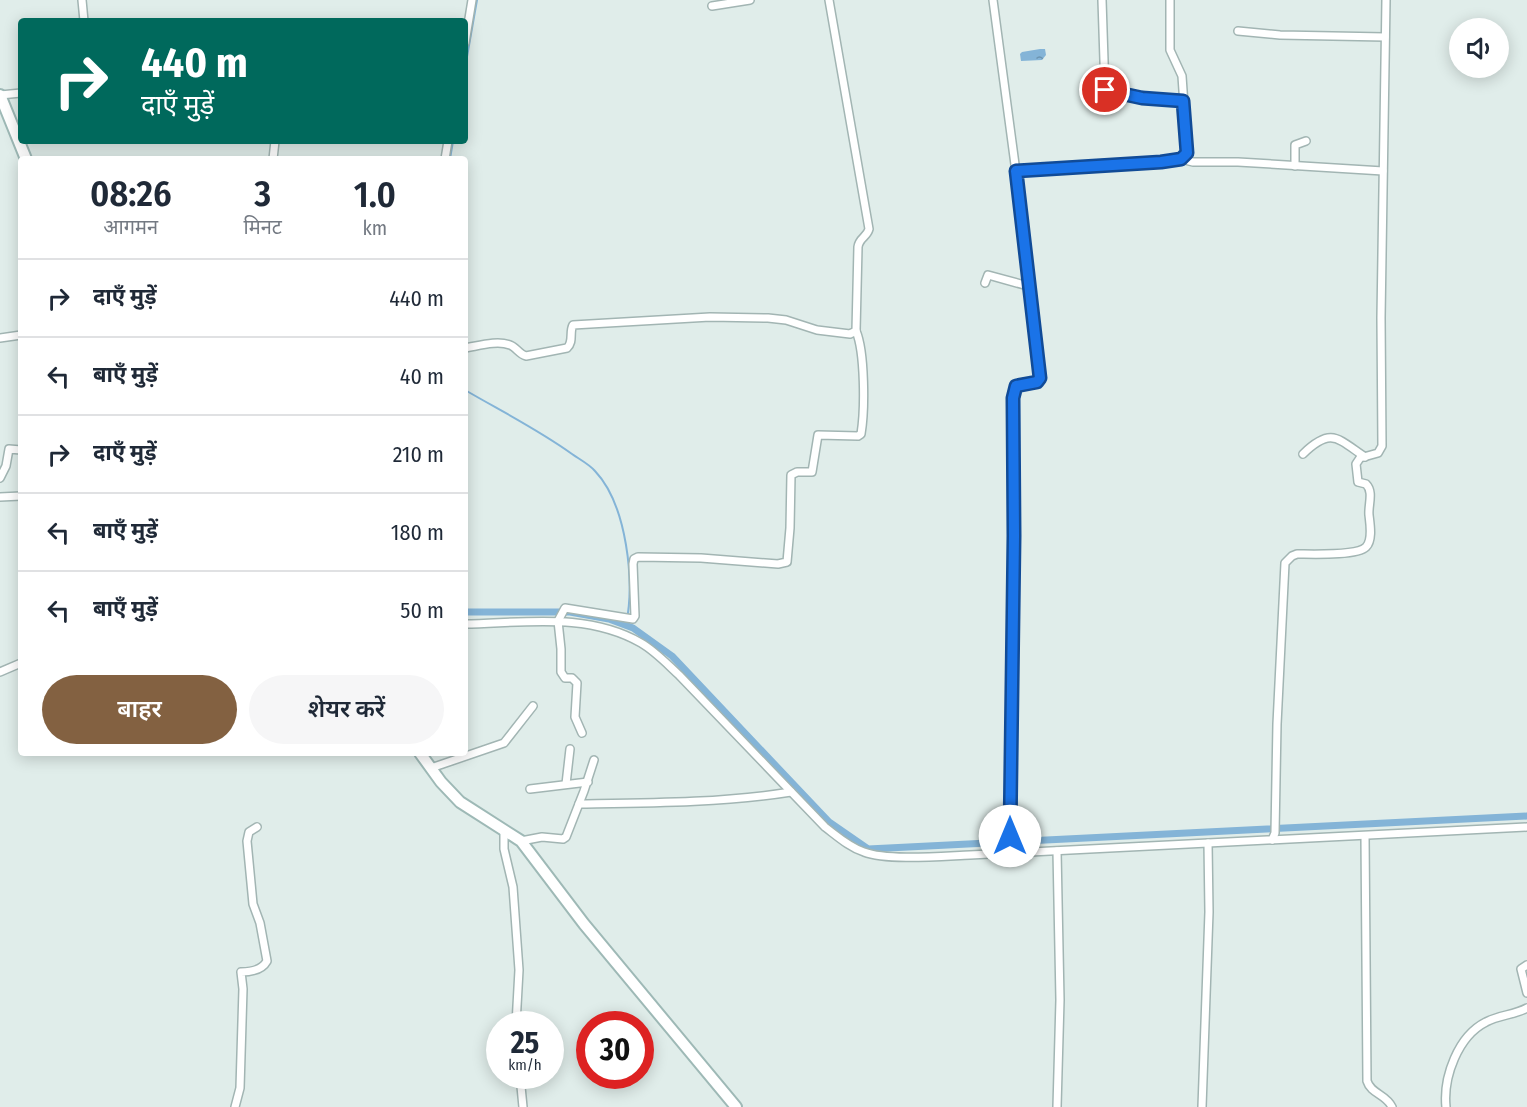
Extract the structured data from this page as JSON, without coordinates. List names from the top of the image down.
{
  "page": {
    "turn": ["440 m", "दाएँ मुड़ें"],
    "eta": [
      "08:26",
      "आगमन",
      "3",
      "मिनट",
      "1.0",
      "km"
    ],
    "list": [
      {
        "name": "दाएँ मुड़ें",
        "value": "440 m"
      },
      {
        "name": "बाएँ मुड़ें",
        "value": "40 m"
      },
      {
        "name": "दाएँ मुड़ें",
        "value": "210 m"
      },
      {
        "name": "बाएँ मुड़ें",
        "value": "180 m"
      },
      {
        "name": "बाएँ मुड़ें",
        "value": "50 m"
      }
    ],
    "buttons": ["बाहर", "शेयर करें"],
    "speed": "25 km/h",
    "limit": "30"
  }
}
